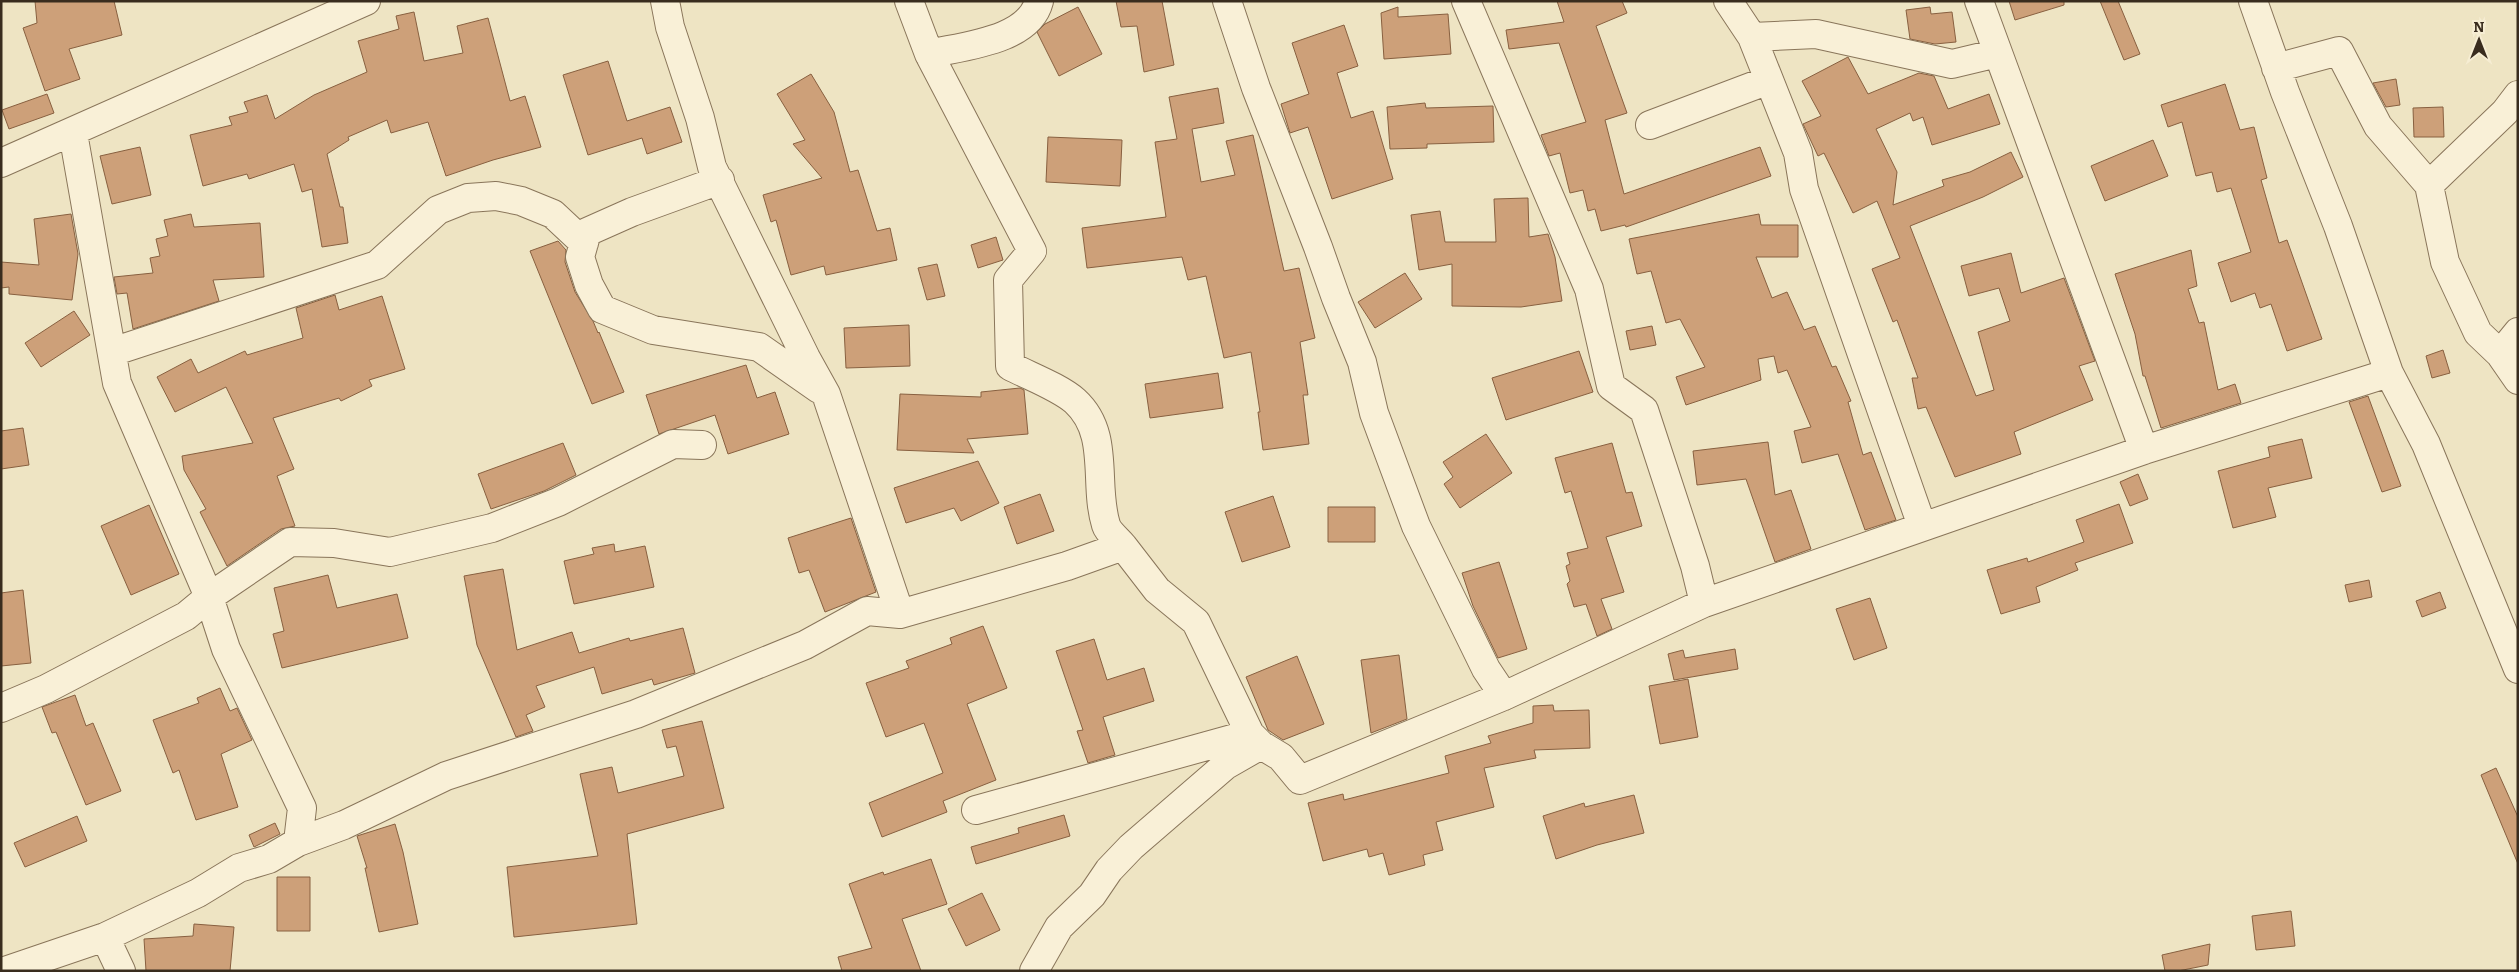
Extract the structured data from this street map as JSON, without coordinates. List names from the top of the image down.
{
  "north": "top"
}
